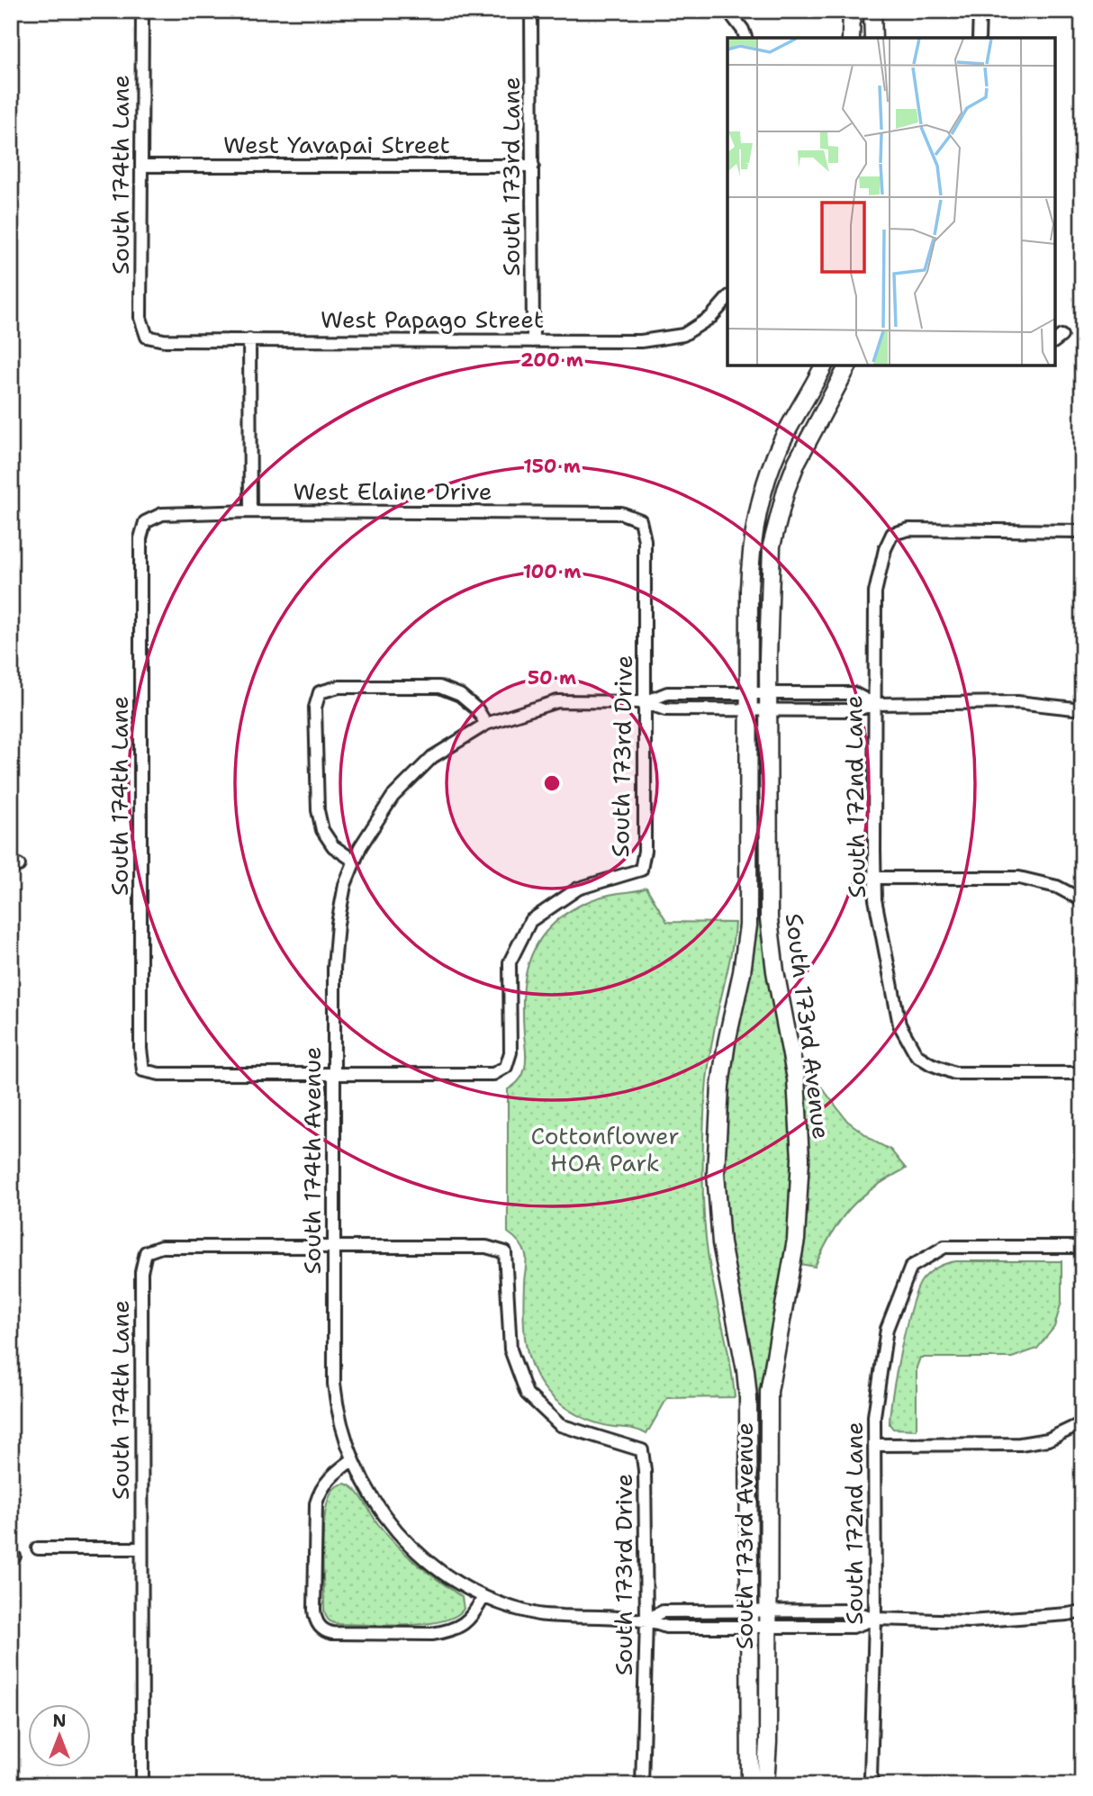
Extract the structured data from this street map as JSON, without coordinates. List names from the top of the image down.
{
  "streets": {
    "street": [
      "West Yavapai Street",
      "South 174th Lane",
      "South 173rd Lane",
      "West Papago Street",
      "West Elaine Drive",
      "South 173rd Drive",
      "South 172nd Lane",
      "South 173rd Avenue",
      "South 174th Avenue"
    ]
  },
  "crossings": [
    ["West Yavapai Street", "South 174th Lane"],
    ["West Yavapai Street", "South 173rd Lane"],
    ["South 174th Lane", "West Papago Street"],
    ["South 174th Lane", "West Elaine Drive"],
    ["South 174th Lane", "South 173rd Drive"],
    ["South 174th Lane", "South 174th Avenue"],
    ["South 173rd Lane", "West Papago Street"],
    ["West Elaine Drive", "South 173rd Drive"],
    ["South 173rd Drive", "South 174th Avenue"],
    ["South 173rd Avenue", "South 174th Avenue"]
  ],
  "parks": ["Cottonflower HOA Park"],
  "north": "top",
  "rings": [
    "200 m",
    "150 m",
    "100 m",
    "50 m"
  ]
}
